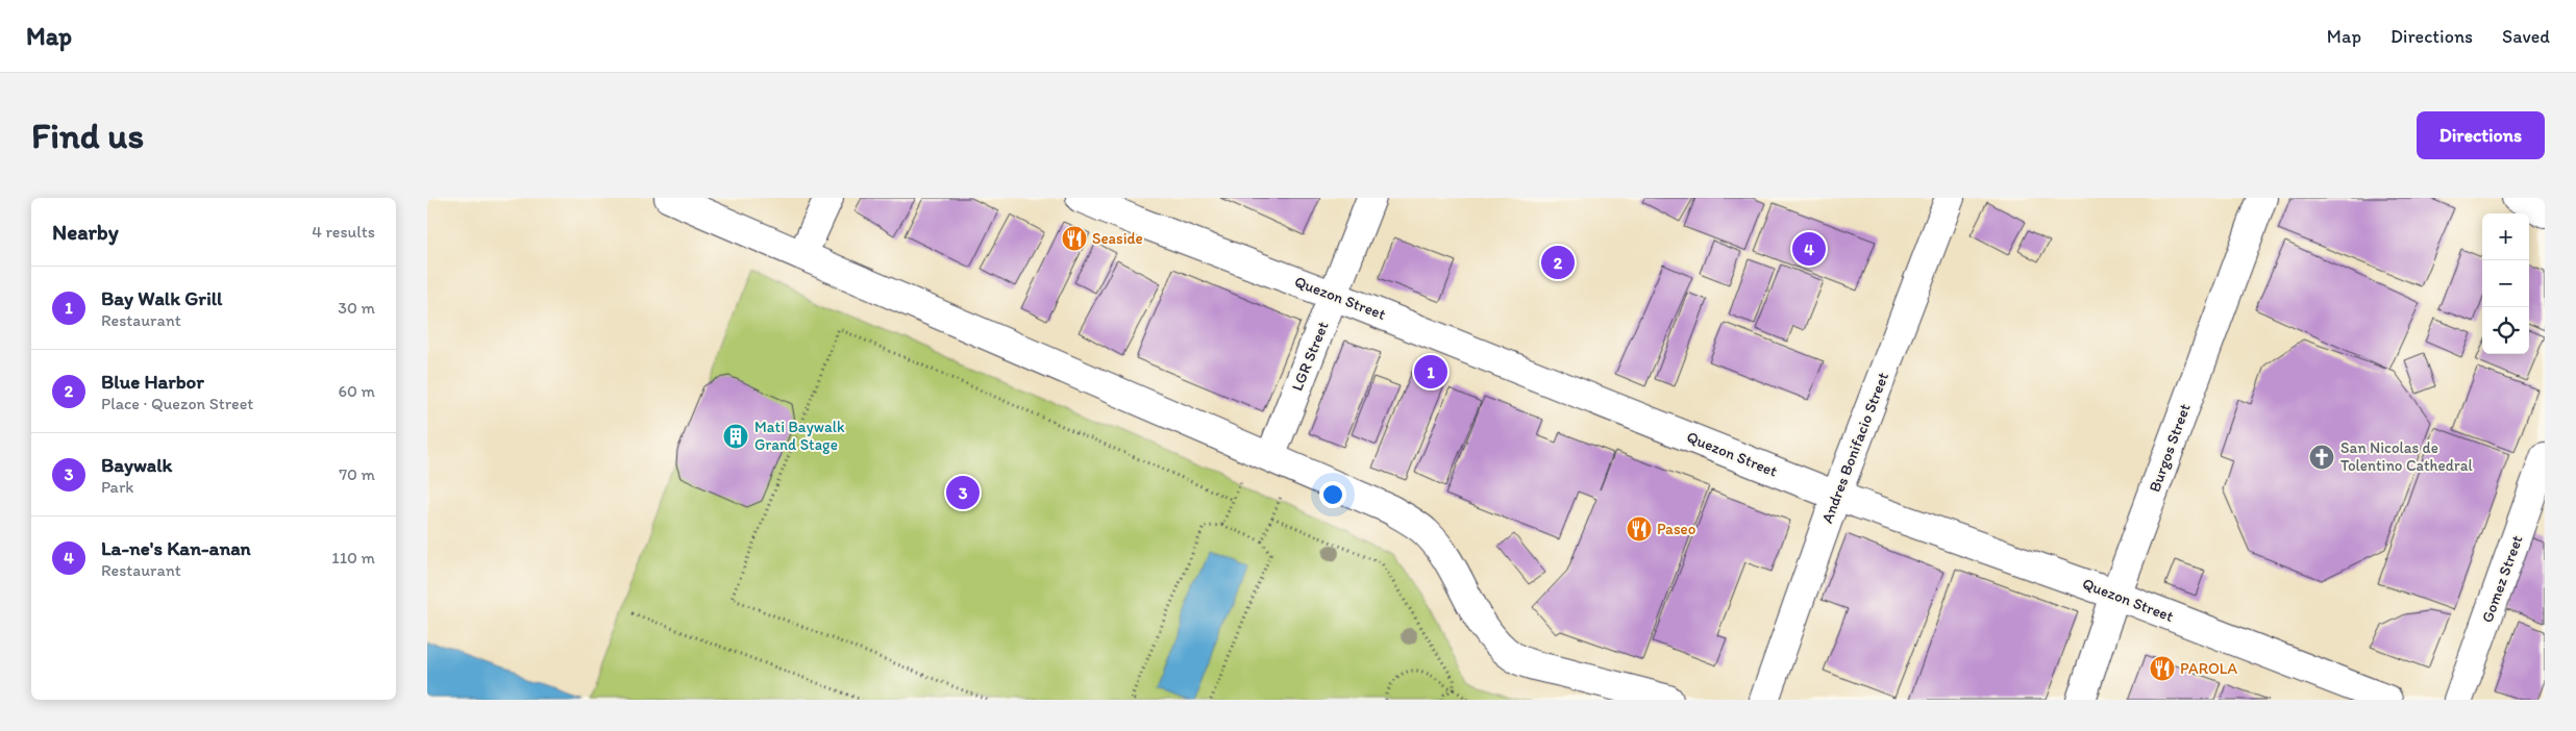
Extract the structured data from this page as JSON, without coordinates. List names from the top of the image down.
{
  "streets": {
    "street": [
      "Quezon Street",
      "LGR Street",
      "Andres Bonifacio Street",
      "Burgos Street",
      "Gomez Street"
    ]
  },
  "crossings": [
    ["Quezon Street", "LGR Street"],
    ["Quezon Street", "Andres Bonifacio Street"],
    ["Quezon Street", "Burgos Street"]
  ],
  "places": {
    "restaurant": ["Seaside", "Paseo", "PAROLA"],
    "building": ["Mati Baywalk Grand Stage"],
    "church": ["San Nicolas de Tolentino Cathedral"]
  },
  "page": {
    "header": "Map",
    "nav": ["Map", "Directions", "Saved"],
    "buttons": "Directions",
    "title": "Find us",
    "heading": ["Nearby", "4 results"],
    "map_buttons": ["+", "−"],
    "pins": [
      "4",
      "2",
      "1",
      "3"
    ],
    "list": [
      {
        "mark": "1",
        "name": "Bay Walk Grill",
        "note": "Restaurant",
        "value": "30 m"
      },
      {
        "mark": "2",
        "name": "Blue Harbor",
        "note": "Place · Quezon Street",
        "value": "60 m"
      },
      {
        "mark": "3",
        "name": "Baywalk",
        "note": "Park",
        "value": "70 m"
      },
      {
        "mark": "4",
        "name": "La-ne's Kan-anan",
        "note": "Restaurant",
        "value": "110 m"
      }
    ]
  }
}
